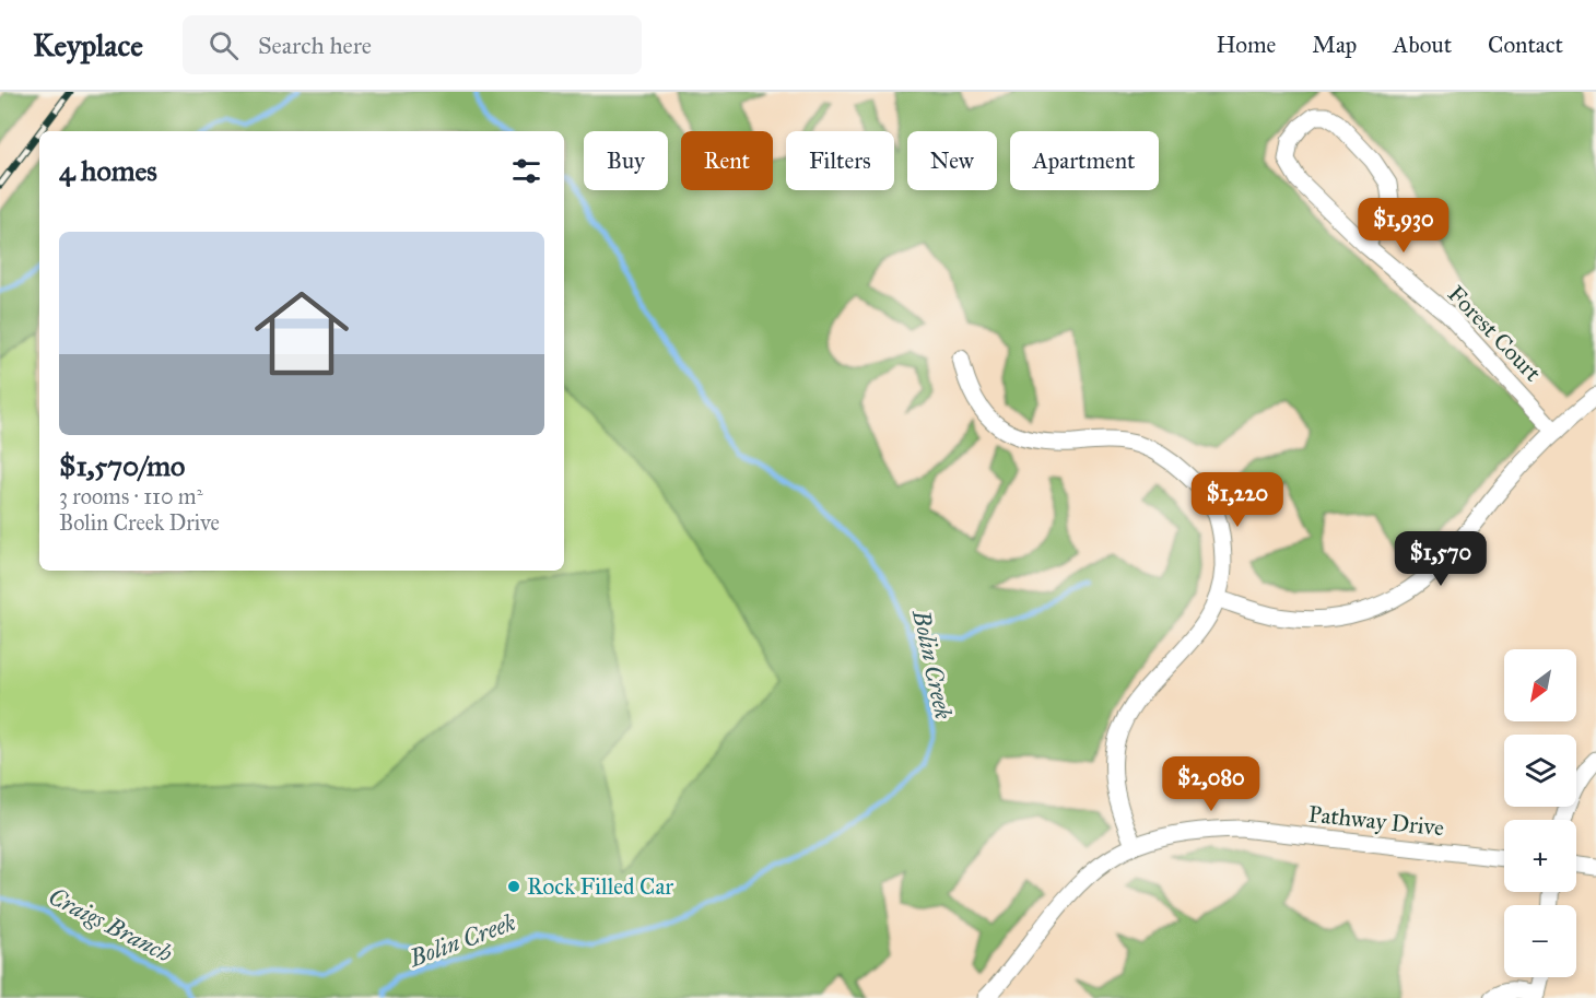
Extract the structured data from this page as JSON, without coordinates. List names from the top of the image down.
{
  "streets": {
    "street": ["Forest Court", "Pathway Drive"]
  },
  "water": ["Bolin Creek", "Craigs Branch"],
  "places": ["Rock Filled Car"],
  "north": "bottom left",
  "page": {
    "header": "Keyplace",
    "search": "Search here",
    "nav": [
      "Home",
      "Map",
      "About",
      "Contact"
    ],
    "chip": [
      "Buy",
      "Rent",
      "Filters",
      "New",
      "Apartment"
    ],
    "heading": "4 homes",
    "price": [
      "$1,930",
      "$1,220",
      "$1,570",
      "$2,080"
    ],
    "list": [
      {
        "name": "$1,570/mo",
        "note": "3 rooms · 110 m² · Bolin Creek Drive"
      }
    ],
    "map_buttons": ["+", "−"]
  }
}
